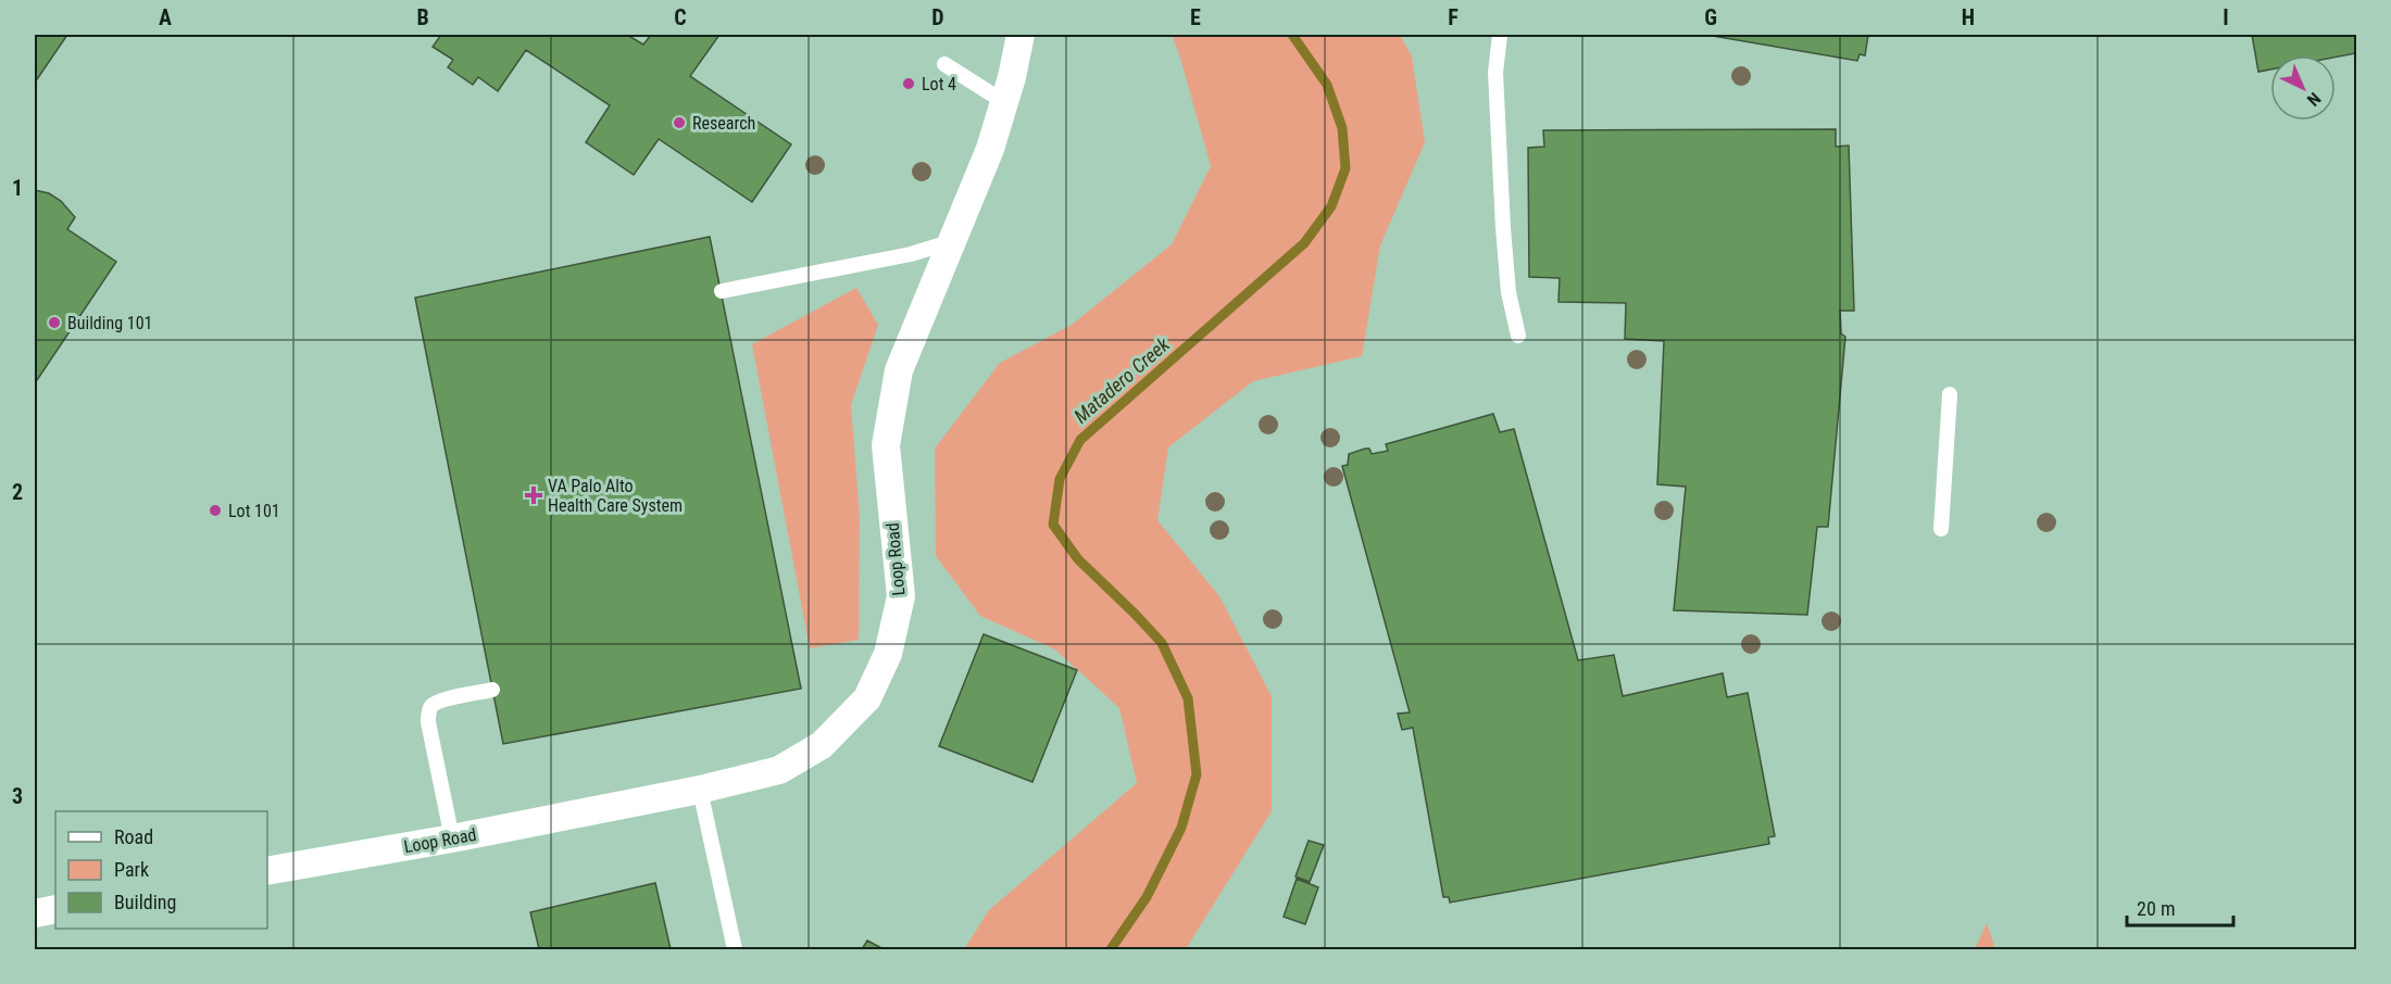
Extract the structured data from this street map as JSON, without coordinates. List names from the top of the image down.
{
  "streets": {
    "street": ["Loop Road"]
  },
  "water": ["Matadero Creek"],
  "places": {
    "other": [
      "Lot 4",
      "Research",
      "Building 101",
      "Lot 101"
    ],
    "health": ["VA Palo Alto Health Care System"]
  },
  "legend": ["Road", "Park", "Building"],
  "scale_bar": "20 m",
  "north": "bottom right",
  "grid": {
    "columns": [
      "A",
      "B",
      "C",
      "D",
      "E",
      "F",
      "G",
      "H",
      "I"
    ],
    "rows": ["1", "2", "3"]
  }
}
